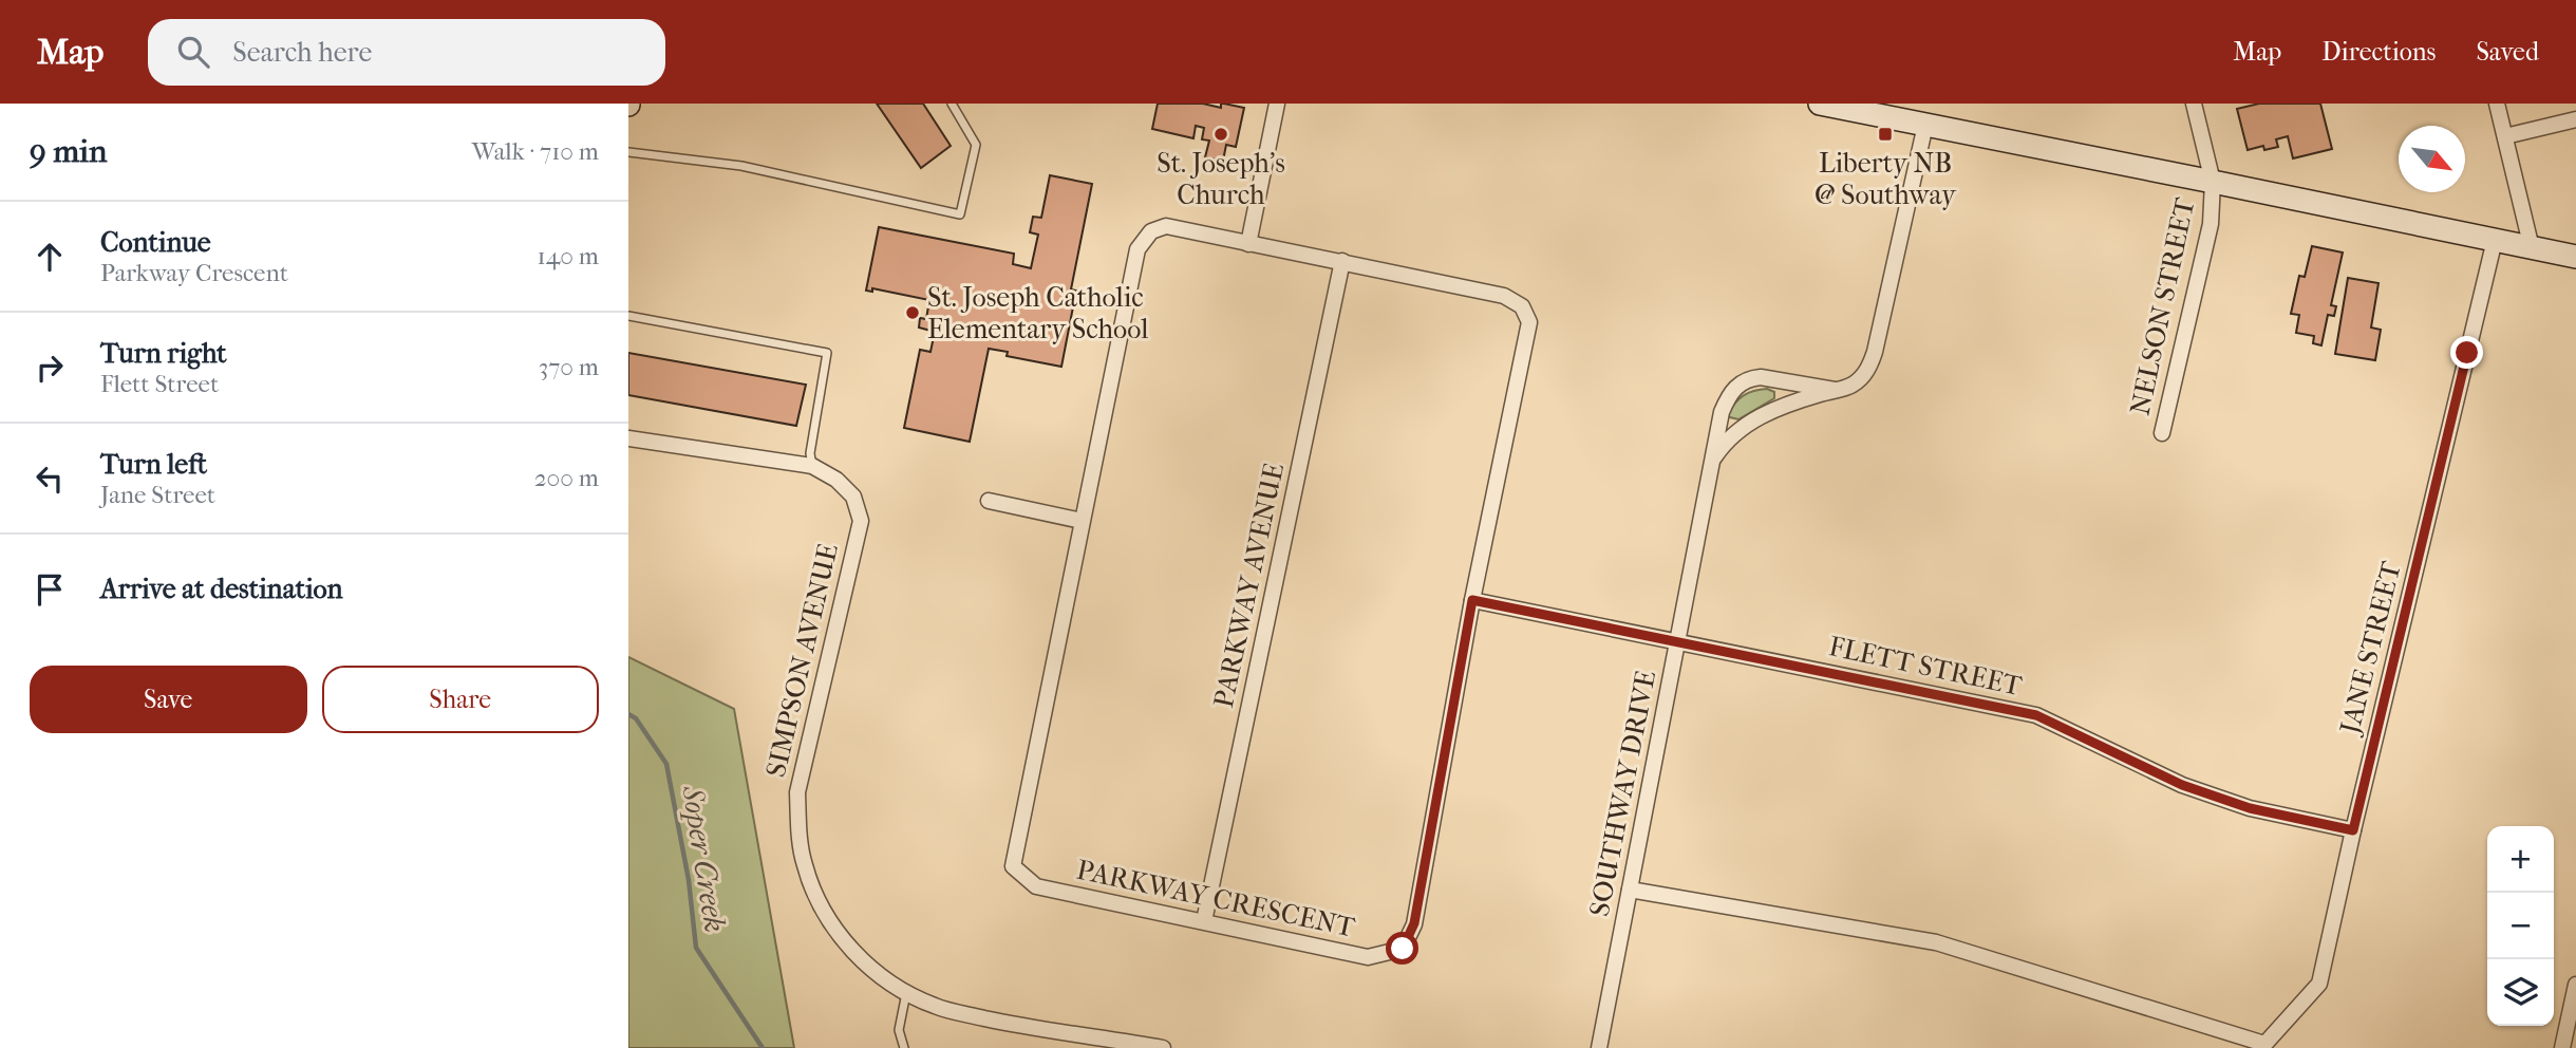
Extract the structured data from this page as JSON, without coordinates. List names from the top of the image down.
{
  "streets": {
    "street": [
      "NELSON STREET",
      "PARKWAY AVENUE",
      "JANE STREET",
      "SIMPSON AVENUE",
      "FLETT STREET",
      "SOUTHWAY DRIVE",
      "PARKWAY CRESCENT"
    ]
  },
  "crossings": [
    ["PARKWAY AVENUE", "PARKWAY CRESCENT"],
    ["JANE STREET", "FLETT STREET"],
    ["FLETT STREET", "SOUTHWAY DRIVE"],
    ["FLETT STREET", "PARKWAY CRESCENT"]
  ],
  "water": ["Soper Creek"],
  "places": {
    "other": ["St. Joseph's Church", "St. Joseph Catholic Elementary School"],
    "transit": ["Liberty NB @ Southway"]
  },
  "north": "bottom right",
  "page": {
    "header": "Map",
    "search": "Search here",
    "nav": ["Map", "Directions", "Saved"],
    "heading": ["9 min", "Walk · 710 m"],
    "list": [
      ["Continue", "Parkway Crescent", "140 m"],
      ["Turn right", "Flett Street", "370 m"],
      ["Turn left", "Jane Street", "200 m"],
      "Arrive at destination"
    ],
    "buttons": ["Save", "Share"],
    "map_buttons": ["+", "−"]
  }
}
